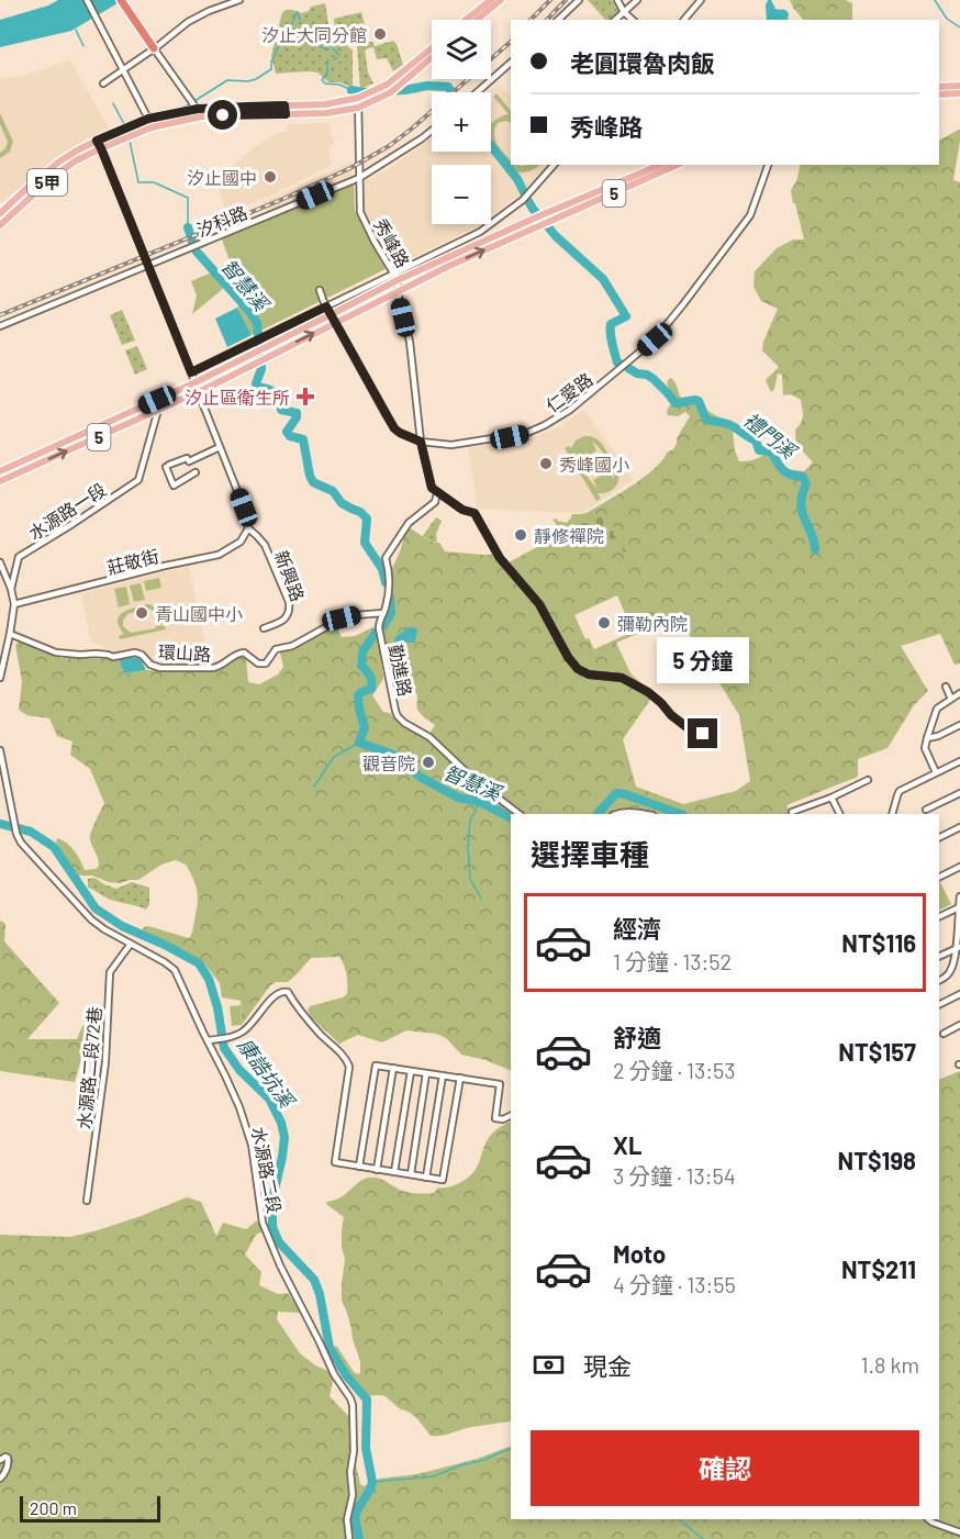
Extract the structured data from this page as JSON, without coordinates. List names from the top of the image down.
{
  "streets": {
    "main road": ["5甲", "5"],
    "street": [
      "汐科路",
      "秀峰路",
      "仁愛路",
      "水源路一段",
      "莊敬街",
      "新興路",
      "環山路",
      "勤進路",
      "水源路二段72巷",
      "水源路二段"
    ]
  },
  "crossings": [
    ["5甲", "秀峰路"],
    ["5甲", "新興路"],
    ["5", "秀峰路"],
    ["5", "仁愛路"],
    ["5", "水源路一段"],
    ["5", "新興路"],
    ["汐科路", "秀峰路"],
    ["汐科路", "新興路"],
    ["秀峰路", "仁愛路"],
    ["秀峰路", "勤進路"],
    ["水源路一段", "莊敬街"],
    ["水源路一段", "環山路"],
    ["莊敬街", "新興路"],
    ["環山路", "勤進路"],
    ["水源路二段72巷", "水源路二段"]
  ],
  "water": ["智慧溪", "禮門溪", "康誥坑溪"],
  "places": {
    "other": [
      "汐止大同分館",
      "汐止國中",
      "秀峰國小",
      "靜修禪院",
      "青山國中小",
      "彌勒內院",
      "觀音院"
    ],
    "health": ["汐止區衛生所"]
  },
  "scale_bar": "200 m",
  "page": {
    "map_buttons": ["+", "−"],
    "banner": ["老圓環魯肉飯", "秀峰路"],
    "bubble": "5 分鐘",
    "heading": "選擇車種",
    "list": [
      {
        "name": "經濟",
        "note": "1 分鐘 · 13:52",
        "value": "NT$116"
      },
      {
        "name": "舒適",
        "note": "2 分鐘 · 13:53",
        "value": "NT$157"
      },
      {
        "name": "XL",
        "note": "3 分鐘 · 13:54",
        "value": "NT$198"
      },
      {
        "name": "Moto",
        "note": "4 分鐘 · 13:55",
        "value": "NT$211"
      }
    ],
    "pay": ["現金", "1.8 km"],
    "buttons": "確認",
    "scale": "200 m"
  }
}
